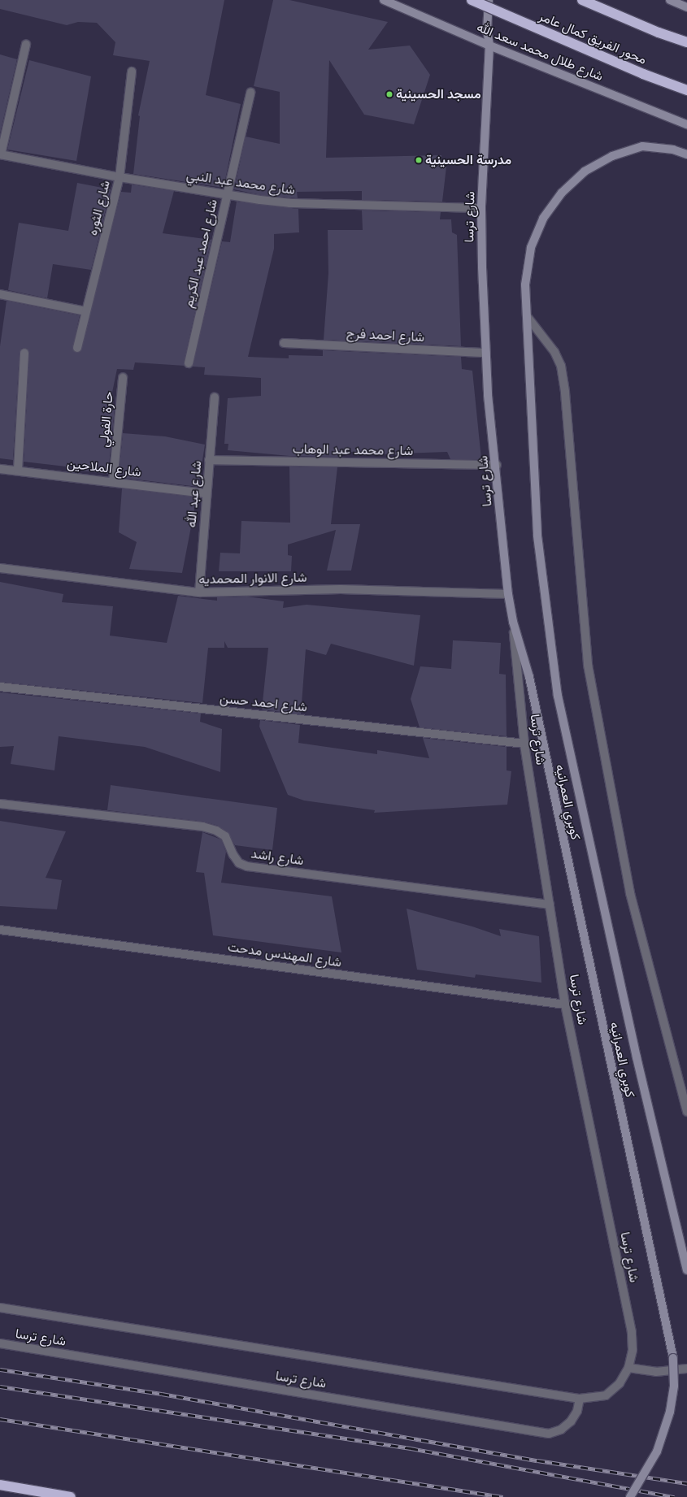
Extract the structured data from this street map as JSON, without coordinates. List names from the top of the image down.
{
  "streets": {
    "highway": ["محور الفريق كمال عامر"],
    "street": [
      "شارع طلال محمد سعد الله",
      "شارع محمد عبد النبي",
      "شارع الثوره",
      "شارع ترسا",
      "شارع احمد عبد الكريم",
      "شارع احمد فرج",
      "حارة الفولي",
      "شارع محمد عبد الوهاب",
      "شارع الملاحين",
      "شارع عبد الله",
      "شارع الانوار المحمديه",
      "شارع احمد حسن",
      "كوبري العمرانيه",
      "شارع راشد",
      "شارع المهندس مدحت"
    ]
  },
  "crossings": [
    ["شارع طلال محمد سعد الله", "شارع ترسا"],
    ["شارع محمد عبد النبي", "شارع الثوره"],
    ["شارع محمد عبد النبي", "شارع ترسا"],
    ["شارع محمد عبد النبي", "شارع احمد عبد الكريم"],
    ["شارع ترسا", "شارع احمد فرج"],
    ["شارع ترسا", "شارع محمد عبد الوهاب"],
    ["شارع ترسا", "شارع الانوار المحمديه"],
    ["شارع ترسا", "شارع احمد حسن"],
    ["شارع ترسا", "كوبري العمرانيه"],
    ["شارع ترسا", "شارع راشد"],
    ["شارع ترسا", "شارع المهندس مدحت"],
    ["حارة الفولي", "شارع الملاحين"],
    ["شارع محمد عبد الوهاب", "شارع عبد الله"],
    ["شارع الملاحين", "شارع عبد الله"],
    ["شارع عبد الله", "شارع الانوار المحمديه"]
  ],
  "places": ["مسجد الحسينية", "مدرسة الحسينية"]
}
